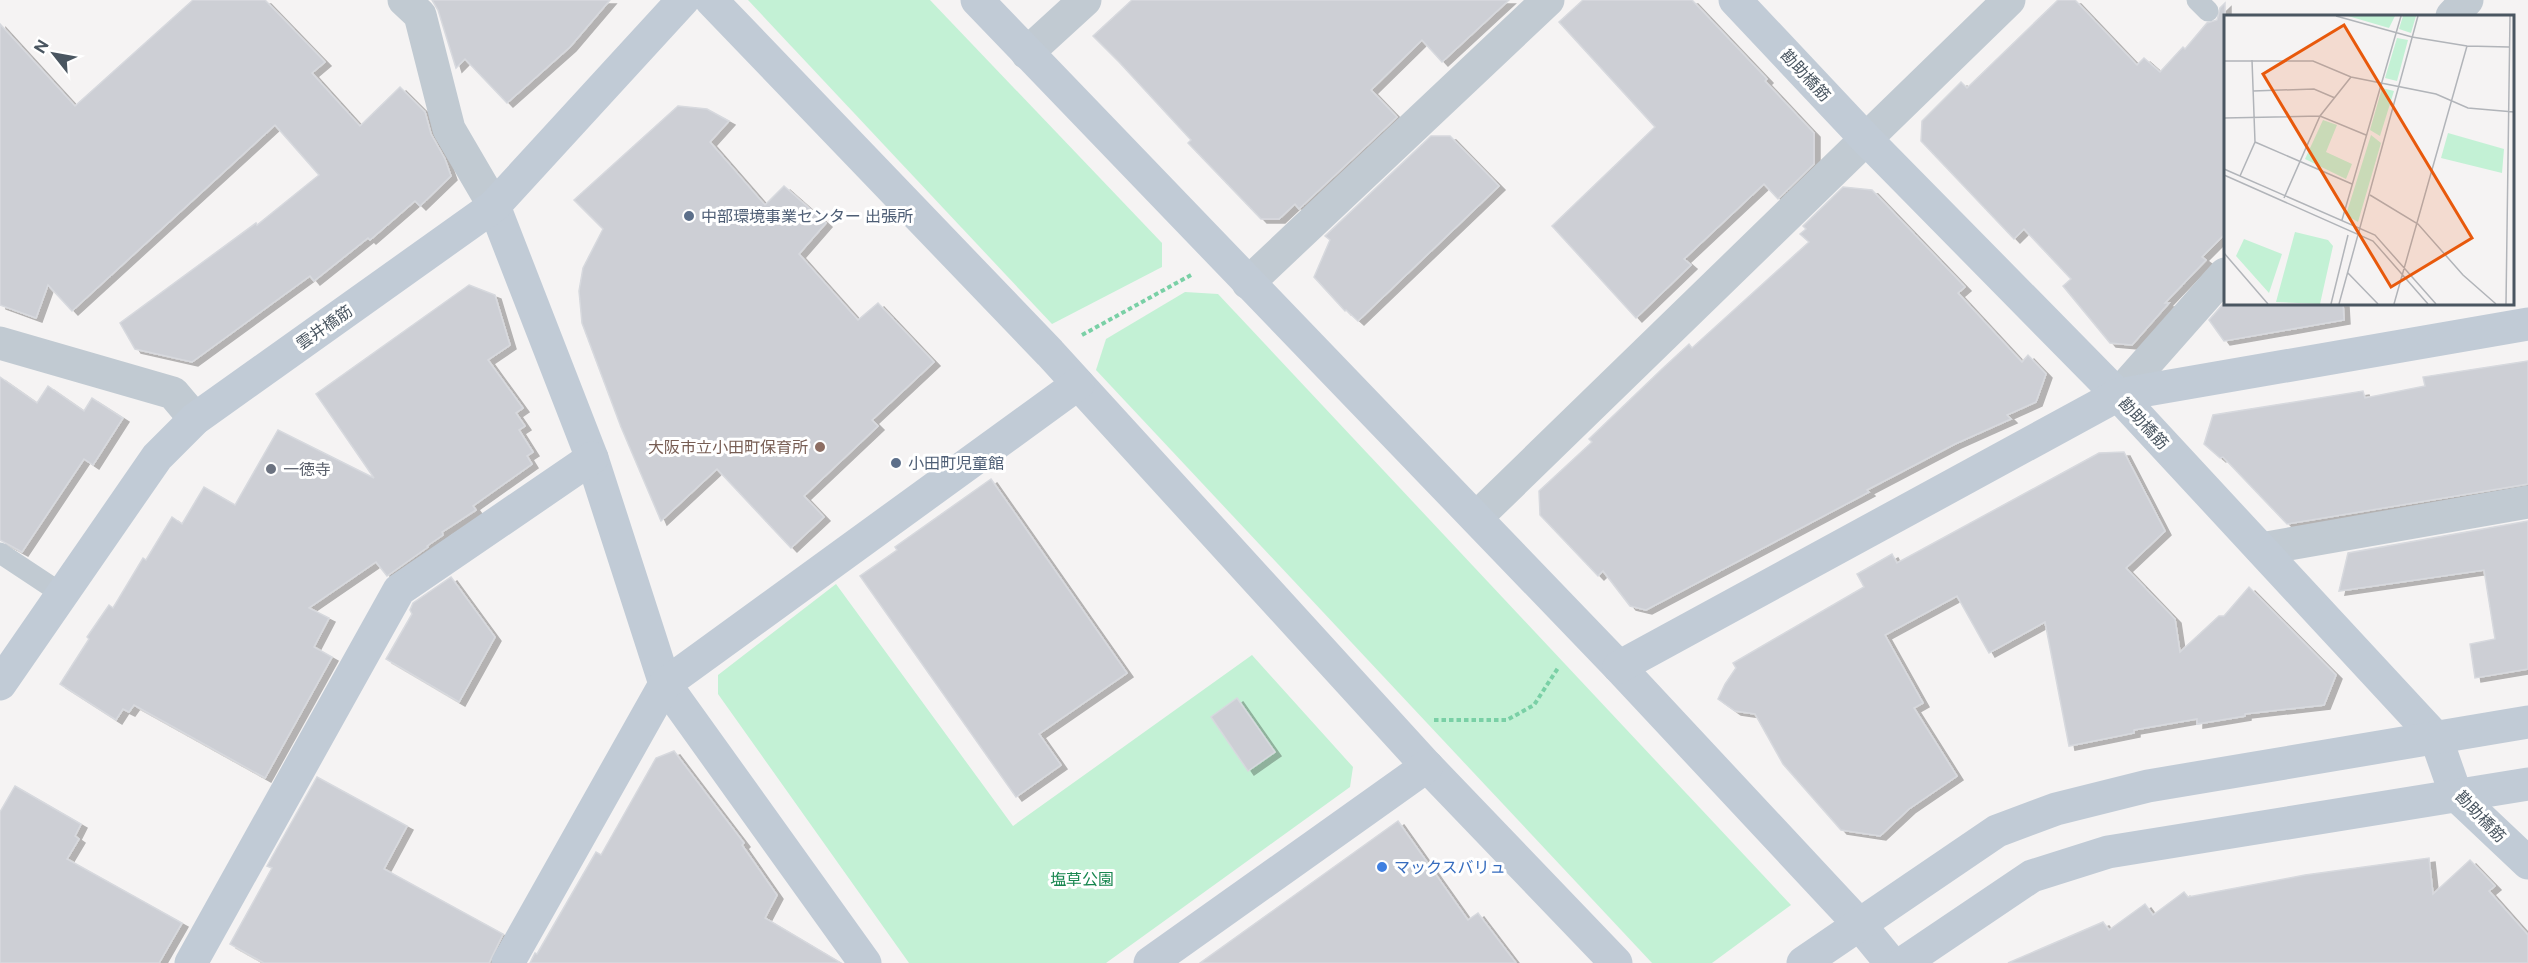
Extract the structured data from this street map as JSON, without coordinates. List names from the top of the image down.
{
  "streets": {
    "street": ["勘助橋筋", "雲井橋筋"]
  },
  "parks": ["塩草公園"],
  "places": [
    "中部環境事業センター 出張所",
    "大阪市立小田町保育所",
    "小田町児童館",
    "一徳寺",
    "マックスバリュ"
  ],
  "north": "top left"
}
